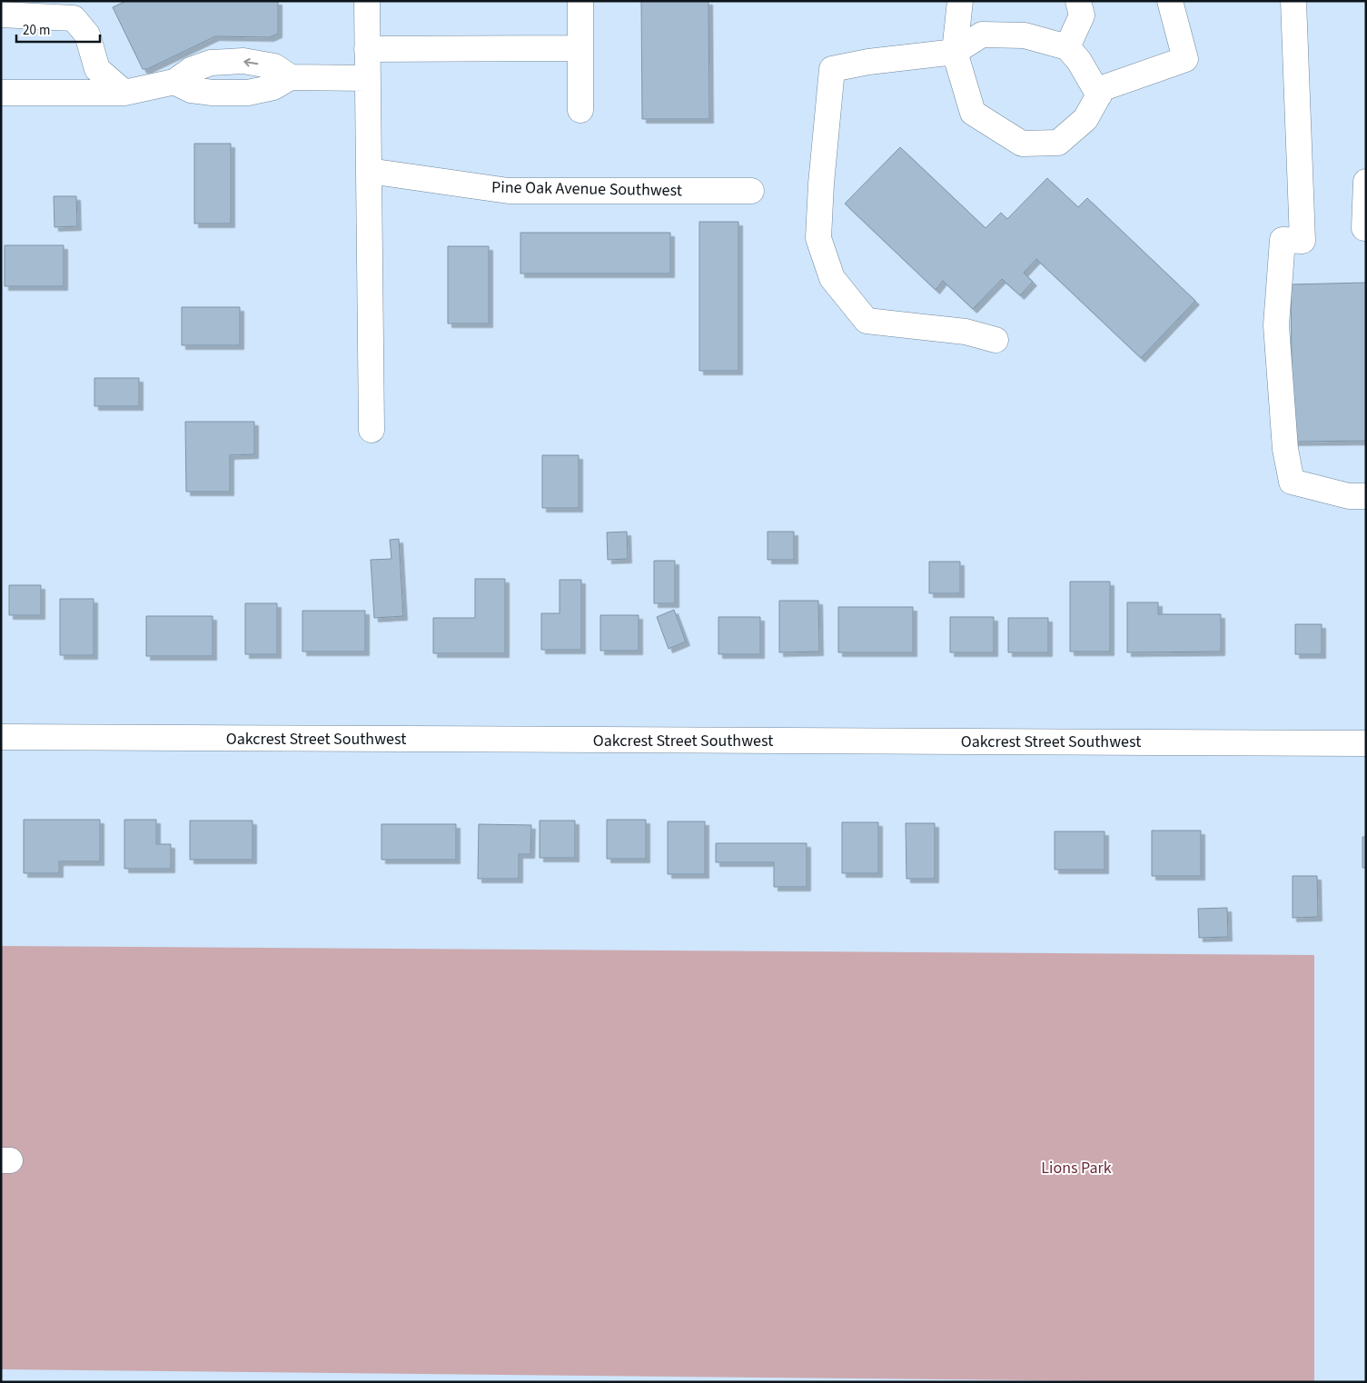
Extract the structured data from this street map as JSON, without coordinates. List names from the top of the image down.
{
  "streets": {
    "street": ["Pine Oak Avenue Southwest", "Oakcrest Street Southwest"]
  },
  "parks": ["Lions Park"],
  "scale_bar": "20 m"
}
